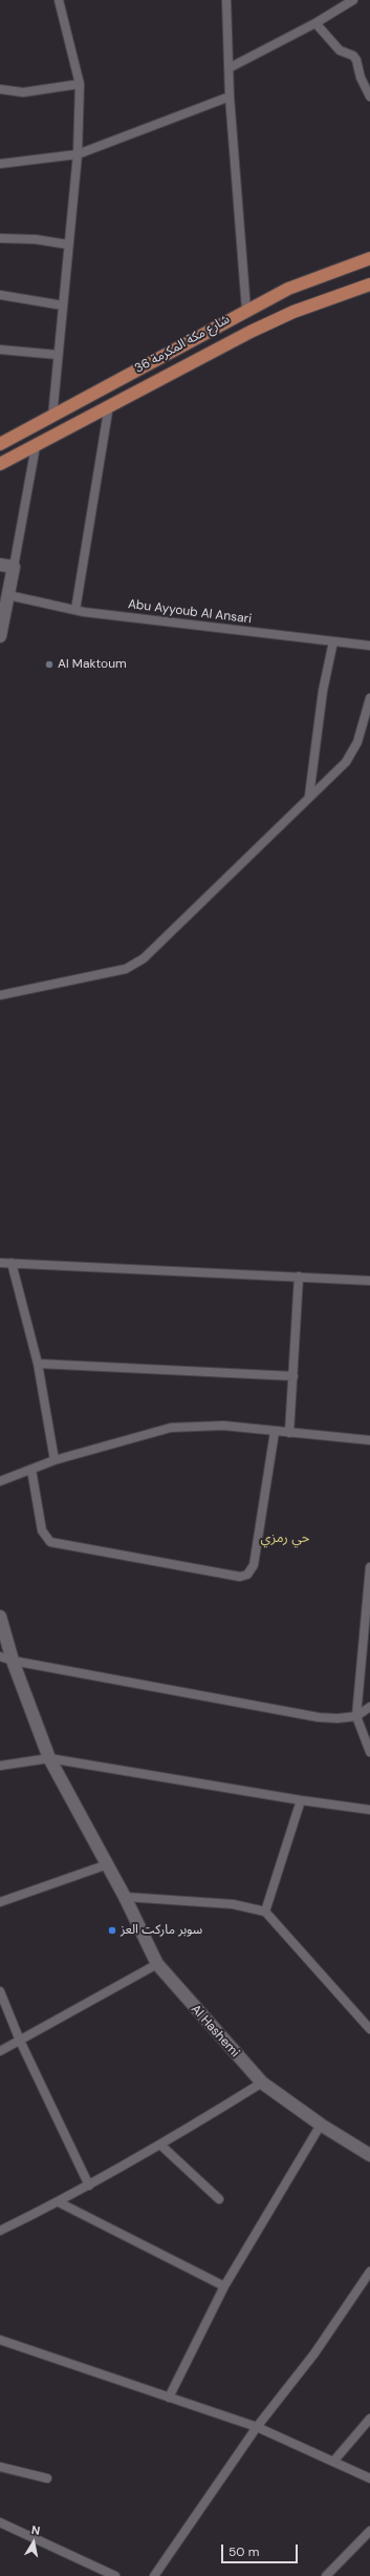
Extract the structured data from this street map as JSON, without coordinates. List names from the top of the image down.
{
  "streets": {
    "main road": ["شارع مكة المكرمة 36"],
    "street": ["Abu Ayyoub Al Ansari", "Al Hashemi"]
  },
  "districts": ["حي رمزي"],
  "places": ["Al Maktoum", "سوبر ماركت العز"],
  "scale_bar": "50 m",
  "north": "top"
}
